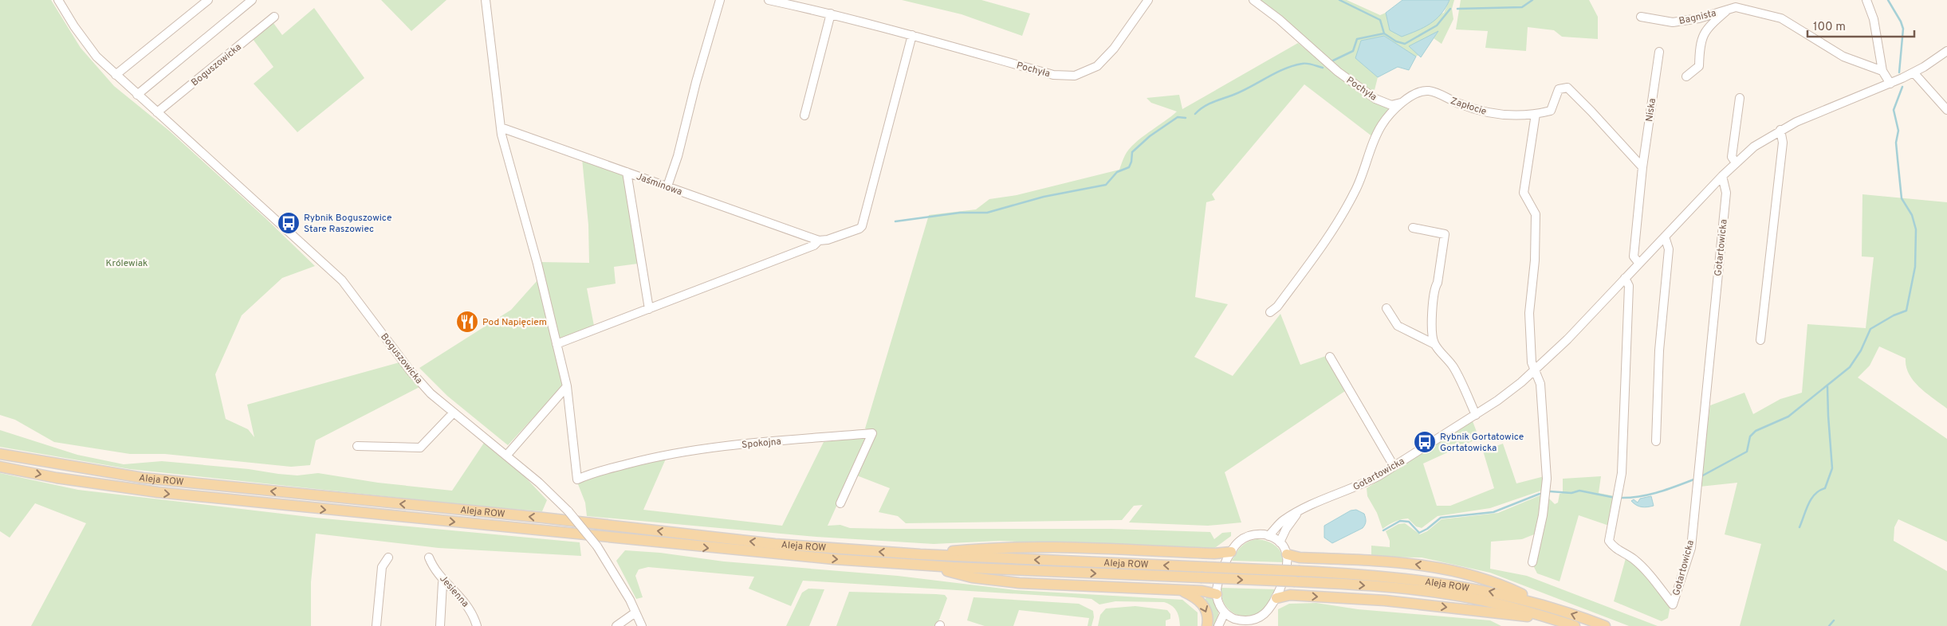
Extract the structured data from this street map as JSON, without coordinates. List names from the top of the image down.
{
  "streets": {
    "main road": ["Aleja ROW"],
    "street": [
      "Bagnista",
      "Boguszowicka",
      "Pochyła",
      "Zapłocie",
      "Niska",
      "Jaśminowa",
      "Gotartowicka",
      "Spokojna",
      "Jesienna"
    ]
  },
  "crossings": [
    ["Pochyła", "Zapłocie"],
    ["Zapłocie", "Niska"]
  ],
  "parks": ["Królewiak"],
  "places": {
    "bus stop": ["Rybnik Boguszowice Stare Raszowiec", "Rybnik Gortatowice Gortatowicka"],
    "restaurant": ["Pod Napięciem"]
  },
  "scale_bar": "100 m"
}
